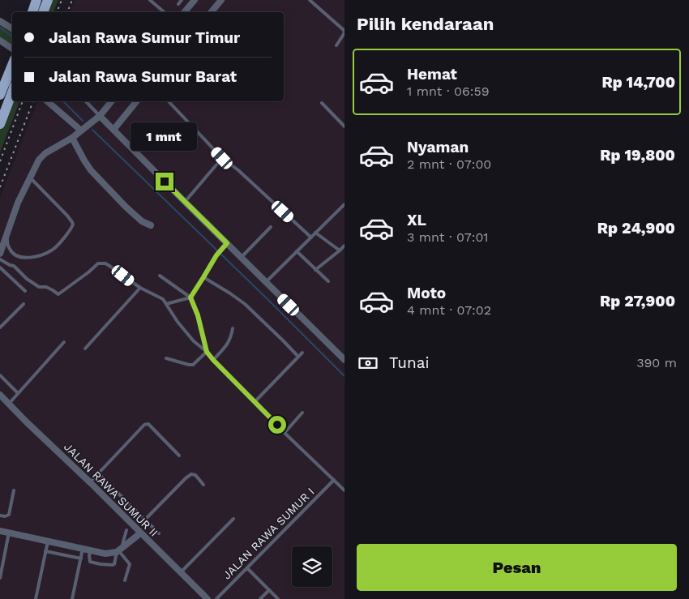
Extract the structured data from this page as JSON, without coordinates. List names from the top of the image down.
{
  "streets": {
    "street": ["JALAN RAWA SUMUR II"],
    "lane": ["JALAN RAWA SUMUR I"]
  },
  "page": {
    "heading": "Pilih kendaraan",
    "banner": ["Jalan Rawa Sumur Timur", "Jalan Rawa Sumur Barat"],
    "list": [
      {
        "name": "Hemat",
        "note": "1 mnt · 06:59",
        "value": "Rp 14,700"
      },
      {
        "name": "Nyaman",
        "note": "2 mnt · 07:00",
        "value": "Rp 19,800"
      },
      {
        "name": "XL",
        "note": "3 mnt · 07:01",
        "value": "Rp 24,900"
      },
      {
        "name": "Moto",
        "note": "4 mnt · 07:02",
        "value": "Rp 27,900"
      }
    ],
    "bubble": "1 mnt",
    "pay": ["Tunai", "390 m"],
    "buttons": "Pesan"
  }
}
